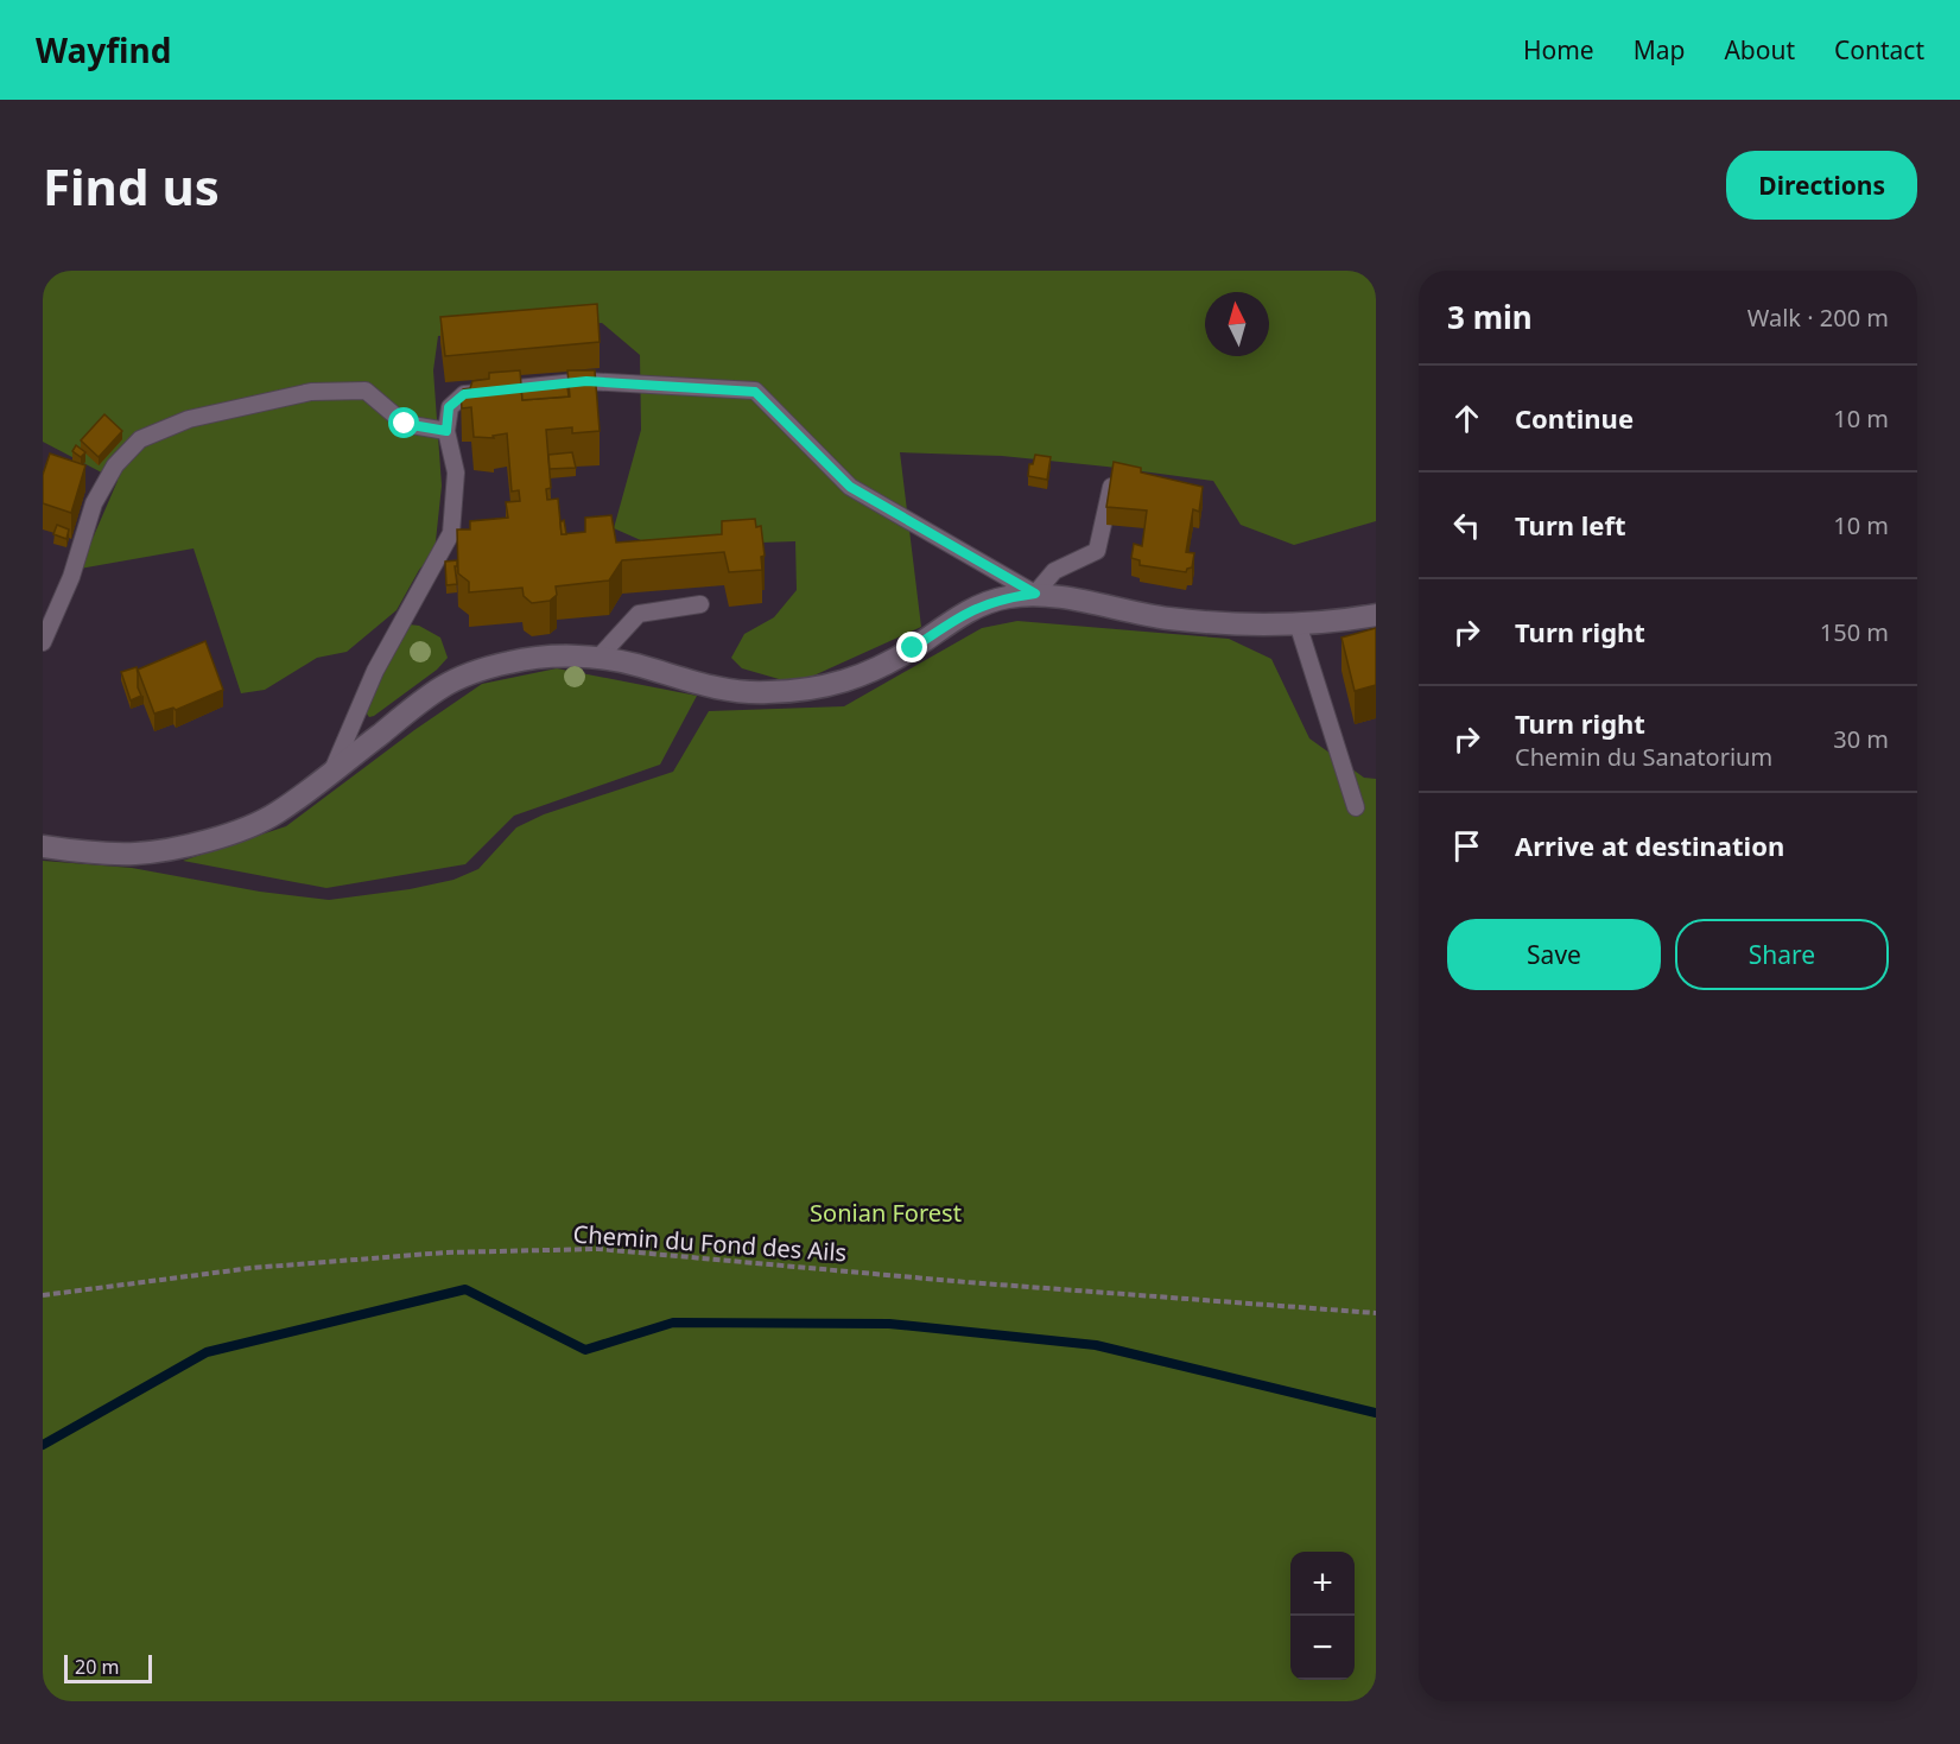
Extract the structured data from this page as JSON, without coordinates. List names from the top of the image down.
{
  "streets": {
    "path": ["Chemin du Fond des Ails"]
  },
  "parks": ["Sonian Forest"],
  "scale_bar": "20 m",
  "north": "top",
  "page": {
    "header": "Wayfind",
    "nav": [
      "Home",
      "Map",
      "About",
      "Contact"
    ],
    "buttons": [
      "Directions",
      ["Save", "Share"]
    ],
    "title": "Find us",
    "heading": ["3 min", "Walk · 200 m"],
    "list": [
      ["Continue", "10 m"],
      ["Turn left", "10 m"],
      ["Turn right", "150 m"],
      ["Turn right", "Chemin du Sanatorium", "30 m"],
      "Arrive at destination"
    ],
    "map_buttons": ["+", "−"],
    "scale": "20 m"
  }
}
